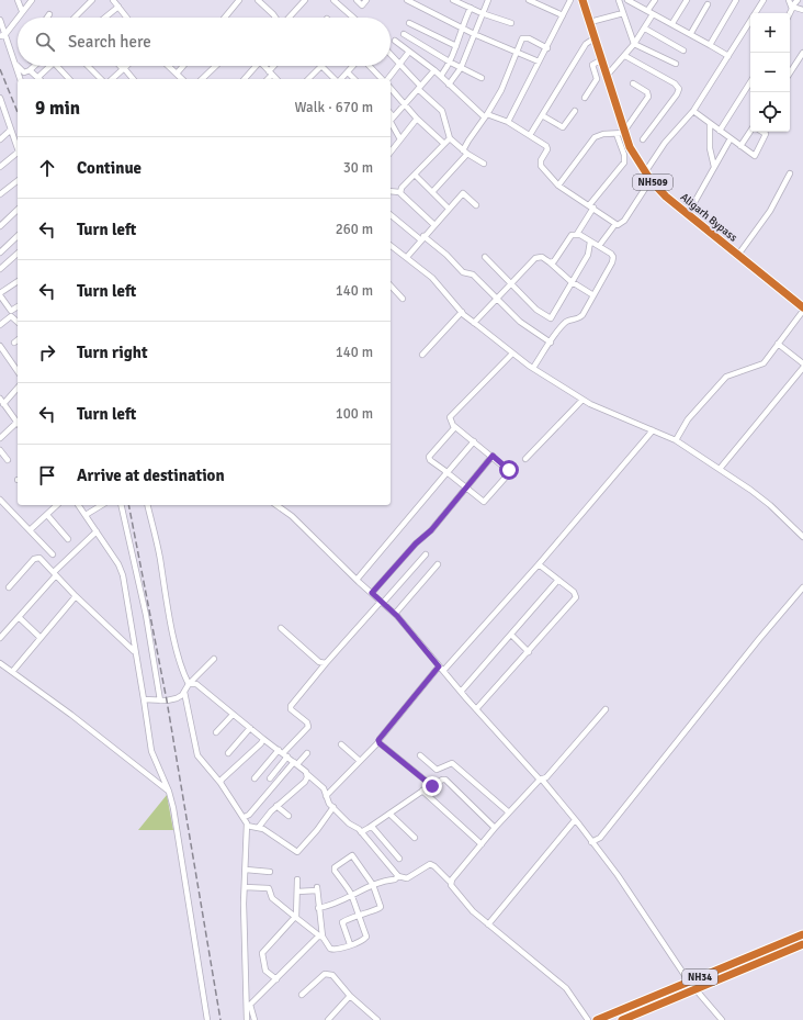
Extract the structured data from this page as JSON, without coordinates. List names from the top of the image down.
{
  "streets": {
    "highway": ["NH509", "Aligarh Bypass", "NH34"]
  },
  "page": {
    "map_buttons": ["+", "−"],
    "search": "Search here",
    "heading": ["9 min", "Walk · 670 m"],
    "list": [
      ["Continue", "30 m"],
      ["Turn left", "260 m"],
      ["Turn left", "140 m"],
      ["Turn right", "140 m"],
      ["Turn left", "100 m"],
      "Arrive at destination"
    ]
  }
}
